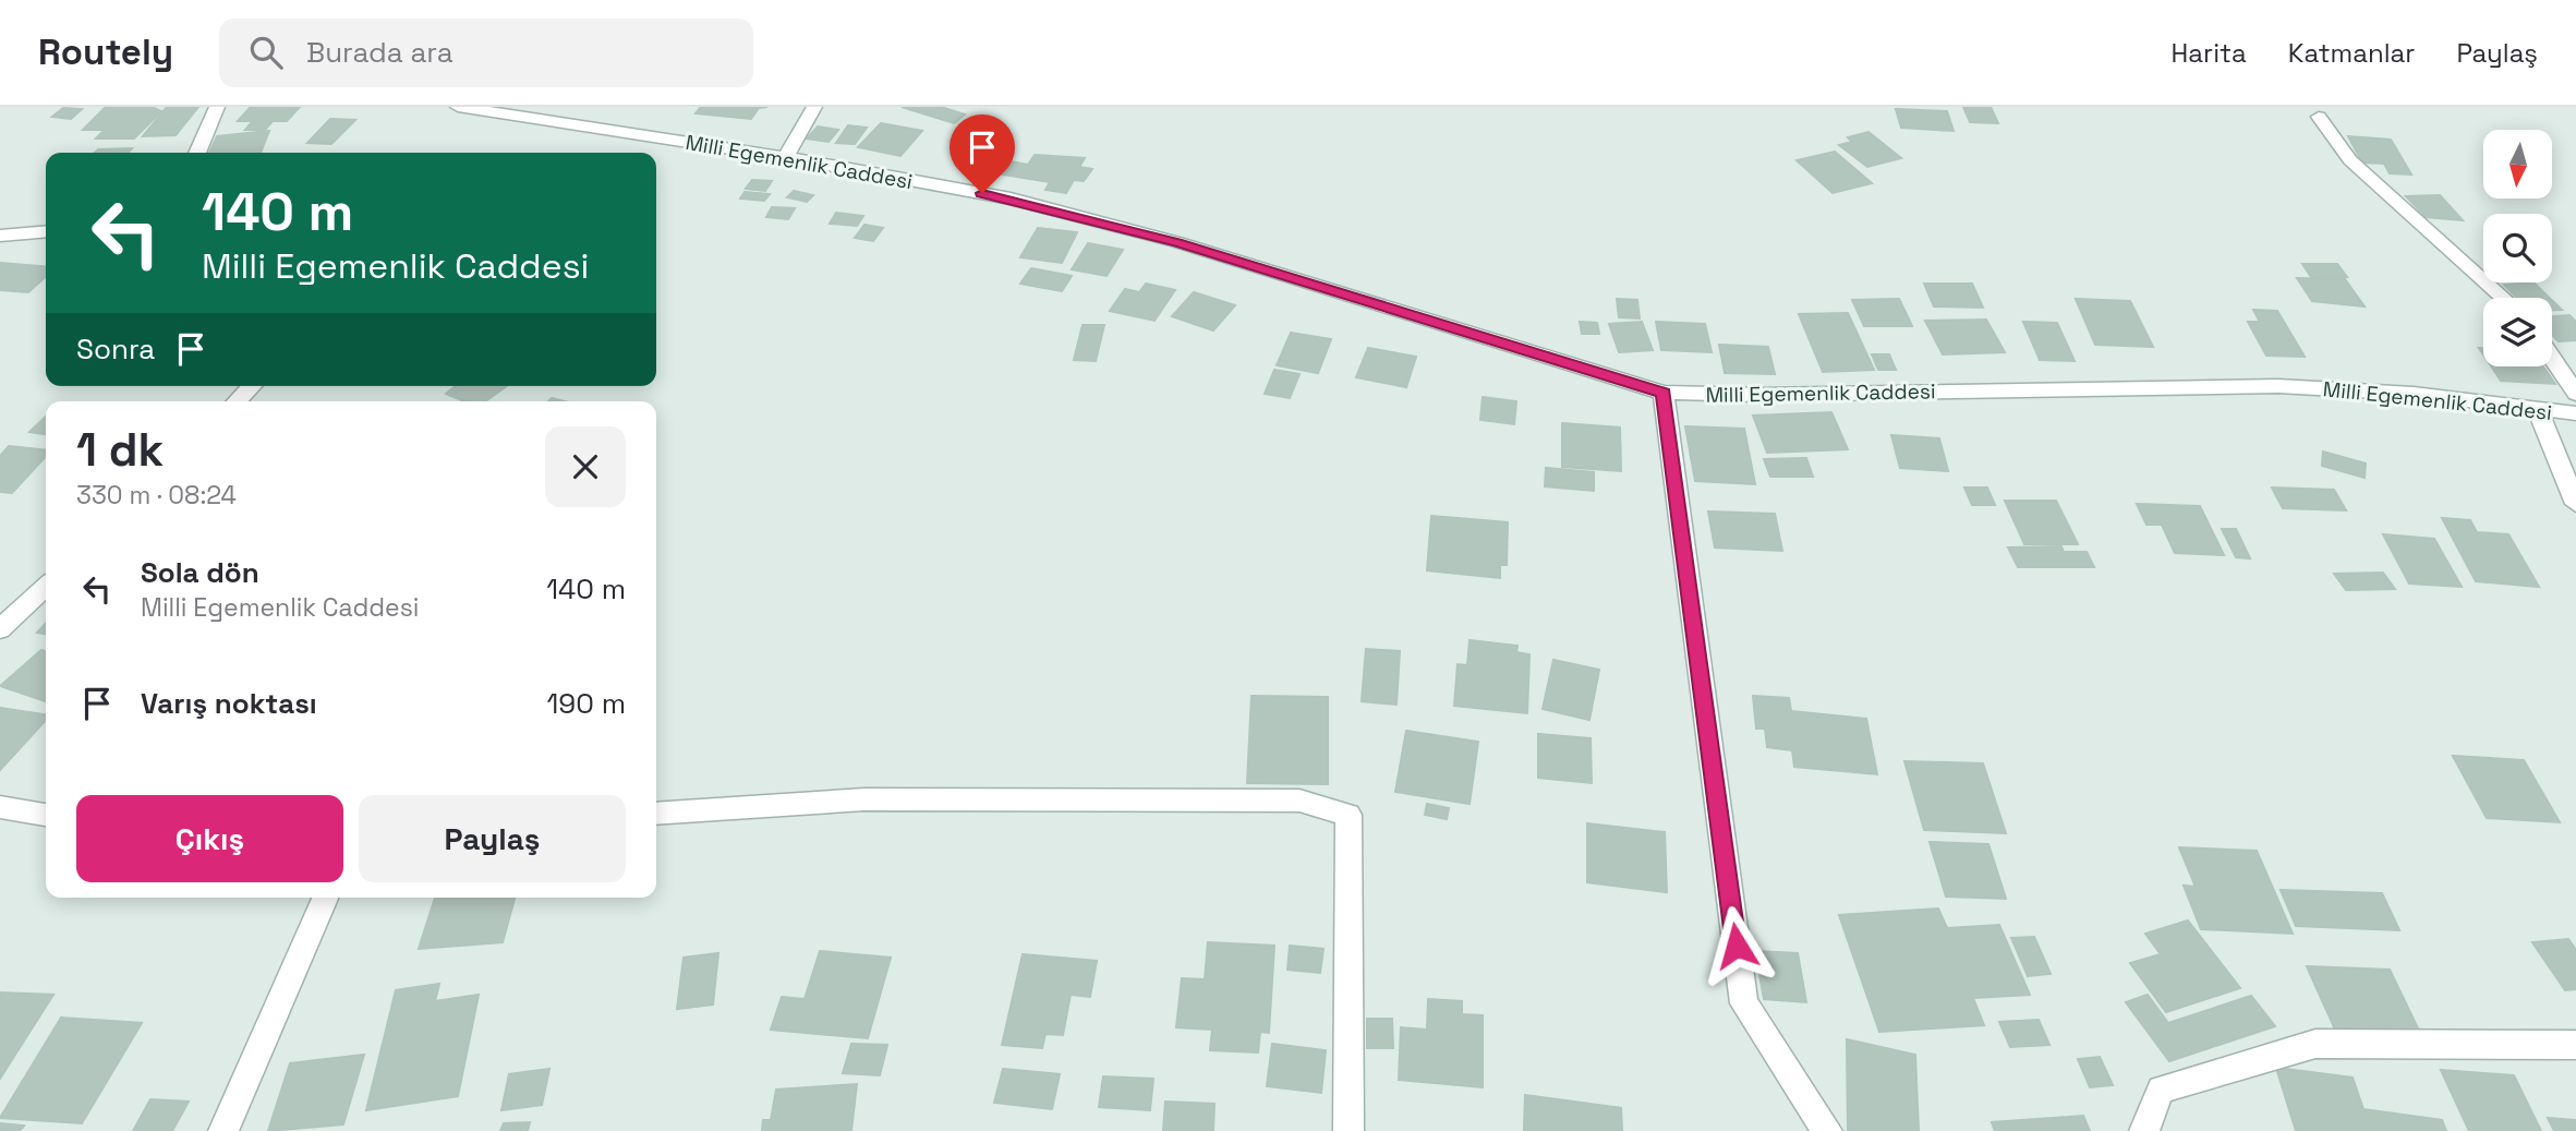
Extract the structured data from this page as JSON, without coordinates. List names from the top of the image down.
{
  "streets": {
    "street": ["Milli Egemenlik Caddesi"]
  },
  "north": "bottom",
  "page": {
    "header": "Routely",
    "search": "Burada ara",
    "nav": ["Harita", "Katmanlar", "Paylaş"],
    "turn": ["140 m", "Milli Egemenlik Caddesi"],
    "then": "Sonra",
    "heading": ["1 dk", "330 m · 08:24"],
    "list": [
      {
        "name": "Sola dön",
        "note": "Milli Egemenlik Caddesi",
        "value": "140 m"
      },
      {
        "name": "Varış noktası",
        "value": "190 m"
      }
    ],
    "buttons": ["Çıkış", "Paylaş"]
  }
}
